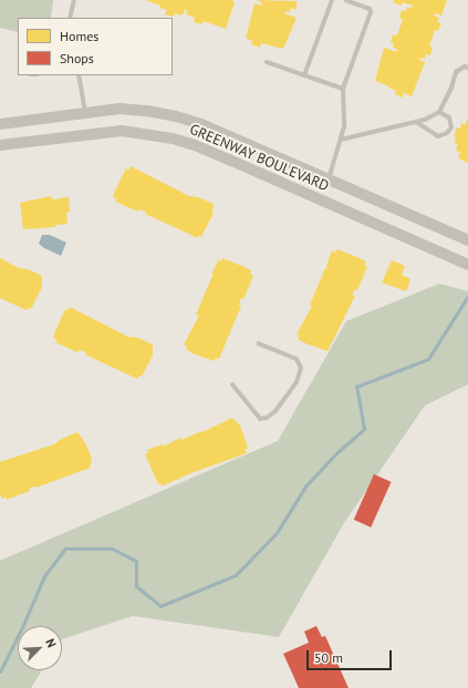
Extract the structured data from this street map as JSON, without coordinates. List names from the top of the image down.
{
  "streets": {
    "street": ["GREENWAY BOULEVARD"]
  },
  "legend": ["Homes", "Shops"],
  "scale_bar": "50 m",
  "north": "top right"
}
